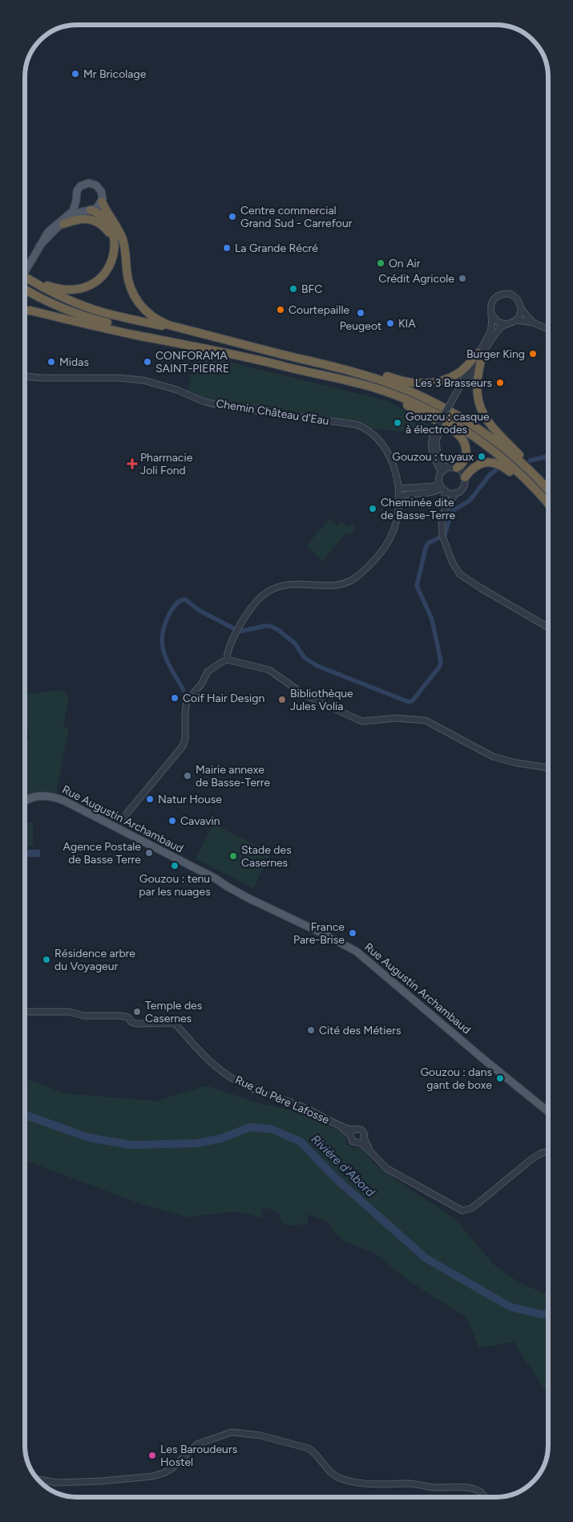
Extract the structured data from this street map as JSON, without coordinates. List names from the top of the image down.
{
  "streets": {
    "main road": ["Rue Augustin Archambaud"],
    "street": ["Chemin Château d'Eau", "Rue du Père Lafosse"]
  },
  "water": ["Rivière d'Abord"],
  "places": {
    "other": [
      "Mr Bricolage",
      "Centre commercial Grand Sud - Carrefour",
      "La Grande Récré",
      "On Air",
      "Crédit Agricole",
      "BFC",
      "Courtepaille",
      "Peugeot",
      "KIA",
      "Burger King",
      "Midas",
      "CONFORAMA SAINT-PIERRE",
      "Les 3 Brasseurs",
      "Gouzou : casque à électrodes",
      "Gouzou : tuyaux",
      "Cheminée dite de Basse-Terre",
      "Coif Hair Design",
      "Bibliothèque Jules Volia",
      "Mairie annexe de Basse-Terre",
      "Natur House",
      "Cavavin",
      "Agence Postale de Basse Terre",
      "Stade des Casernes",
      "Gouzou : tenu par les nuages",
      "France Pare-Brise",
      "Résidence arbre du Voyageur",
      "Temple des Casernes",
      "Cité des Métiers",
      "Gouzou : dans gant de boxe",
      "Les Baroudeurs Hostel"
    ],
    "health": ["Pharmacie Joli Fond"]
  }
}
